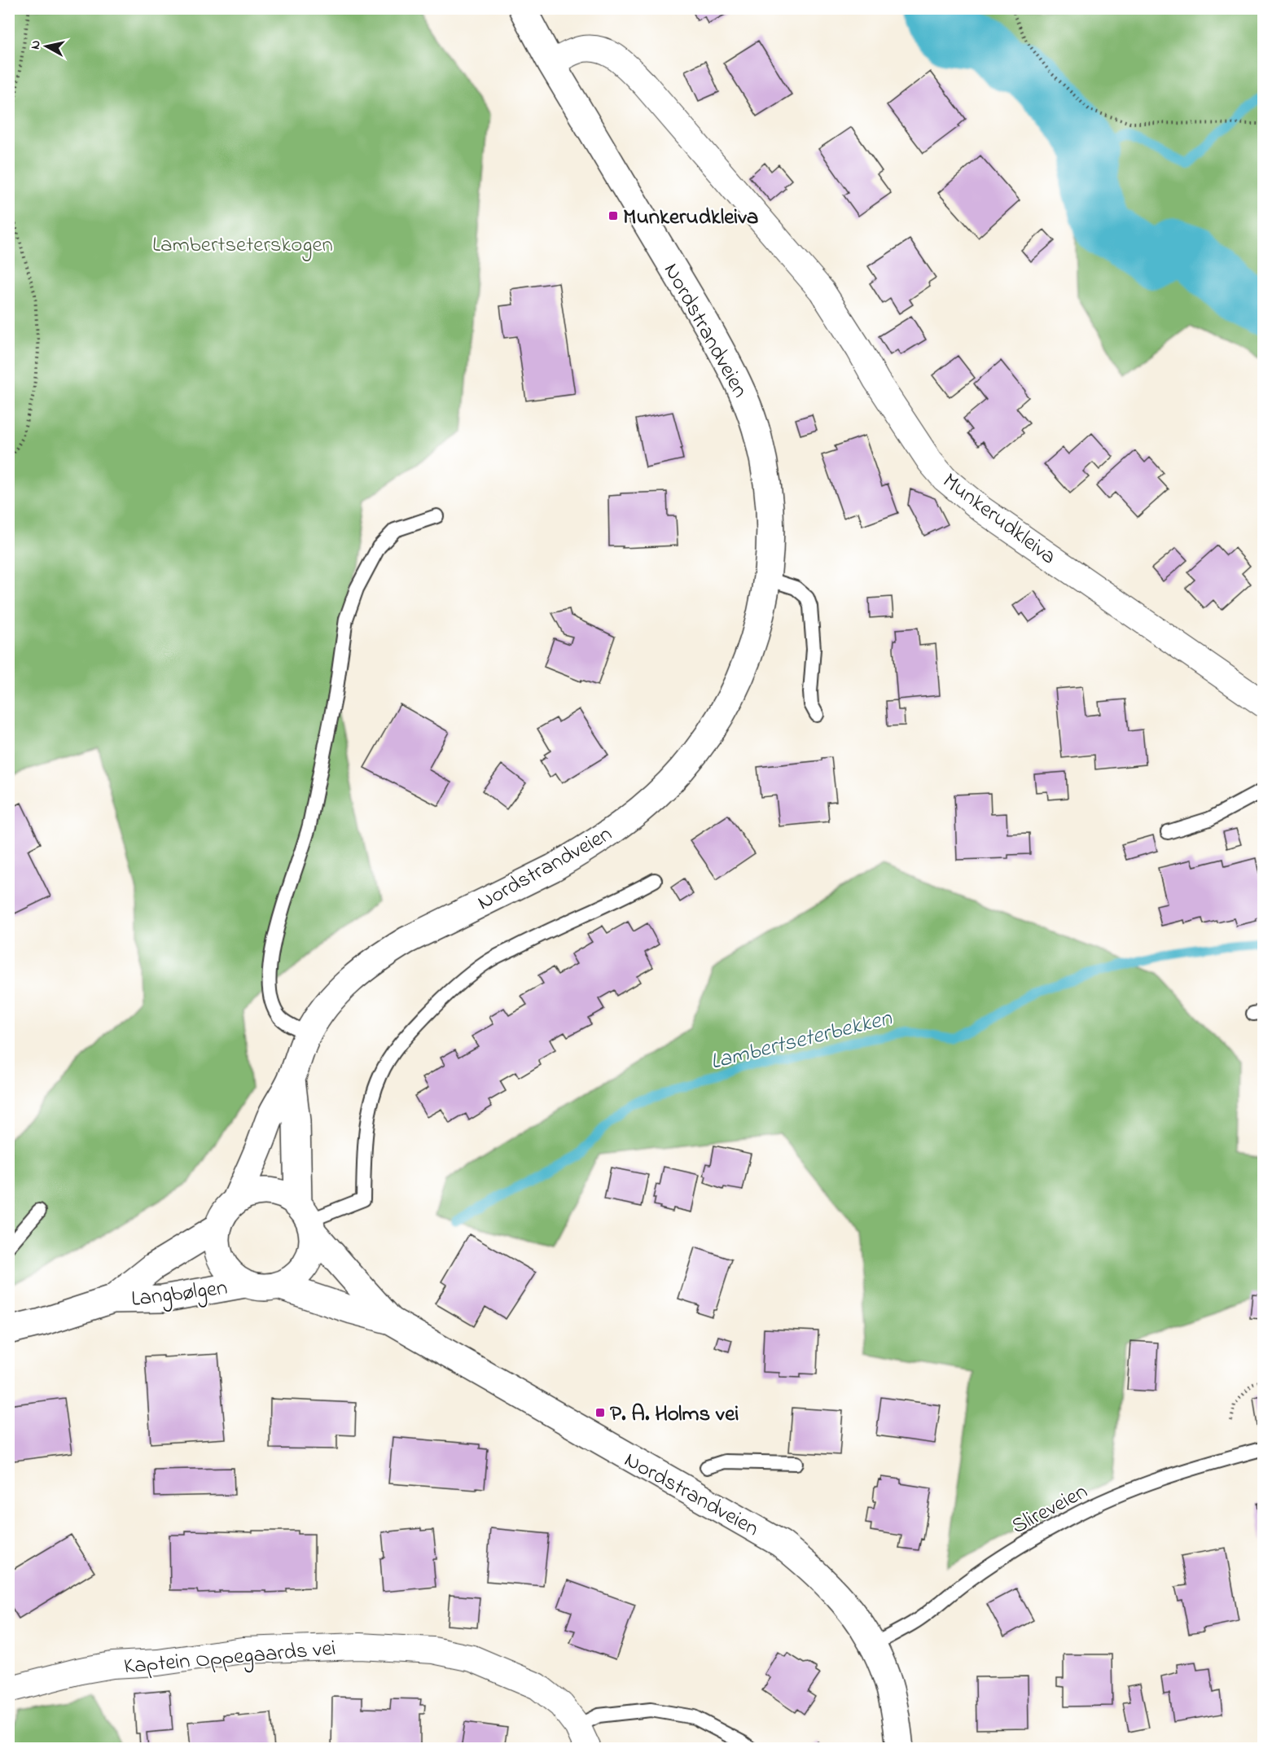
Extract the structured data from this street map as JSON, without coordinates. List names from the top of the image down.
{
  "streets": {
    "main road": ["Nordstrandveien", "Langbølgen"],
    "street": ["Munkerudkleiva", "Kaptein Oppegaards vei"],
    "lane": ["Slireveien"]
  },
  "crossings": [
    ["Nordstrandveien", "Munkerudkleiva"],
    ["Nordstrandveien", "Langbølgen"],
    ["Nordstrandveien", "Slireveien"]
  ],
  "water": ["Lambertseterbekken"],
  "parks": ["Lambertseterskogen"],
  "places": {
    "transit": ["Munkerudkleiva", "P. A. Holms vei"]
  },
  "north": "left"
}
